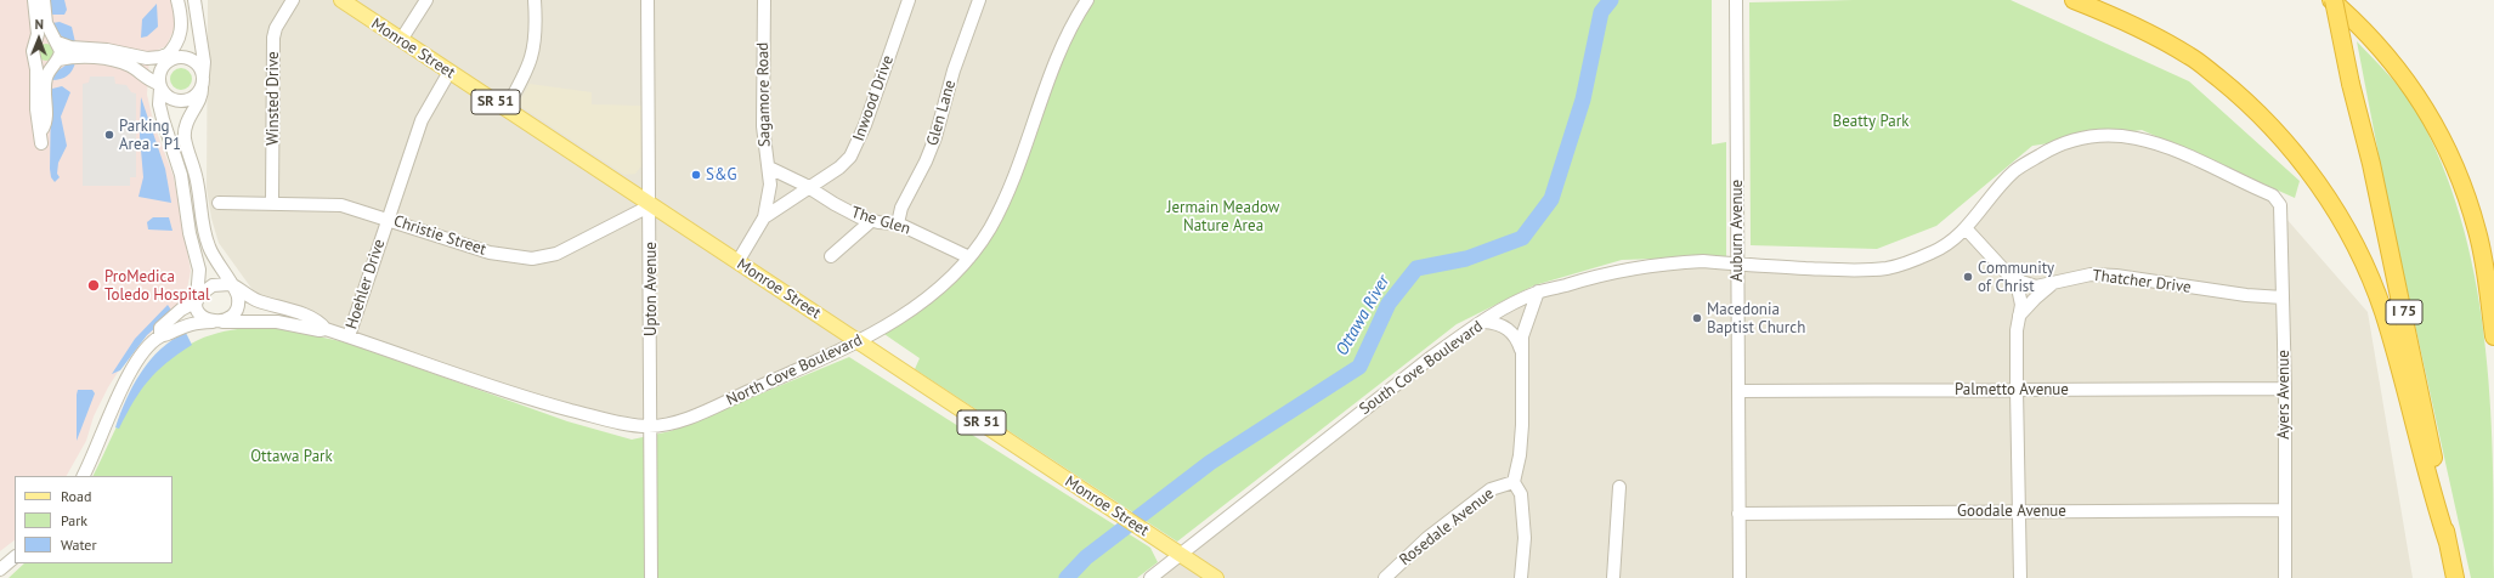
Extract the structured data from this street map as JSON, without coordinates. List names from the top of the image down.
{
  "streets": {
    "highway": ["I 75"],
    "main road": ["Monroe Street", "SR 51"],
    "street": [
      "Sagamore Road",
      "Winsted Drive",
      "Inwood Drive",
      "Glen Lane",
      "The Glen",
      "Auburn Avenue",
      "Christie Street",
      "Thatcher Drive",
      "Hoehler Drive",
      "Upton Avenue",
      "South Cove Boulevard",
      "North Cove Boulevard",
      "Palmetto Avenue",
      "Ayers Avenue",
      "Goodale Avenue",
      "Rosedale Avenue"
    ]
  },
  "crossings": [
    ["Monroe Street", "Inwood Drive"],
    ["Monroe Street", "Christie Street"],
    ["Monroe Street", "Hoehler Drive"],
    ["Monroe Street", "Upton Avenue"],
    ["Monroe Street", "South Cove Boulevard"],
    ["Monroe Street", "North Cove Boulevard"],
    ["Sagamore Road", "Inwood Drive"],
    ["Sagamore Road", "The Glen"],
    ["Winsted Drive", "Christie Street"],
    ["Inwood Drive", "The Glen"],
    ["Glen Lane", "The Glen"],
    ["The Glen", "North Cove Boulevard"],
    ["Auburn Avenue", "South Cove Boulevard"],
    ["Auburn Avenue", "Palmetto Avenue"],
    ["Auburn Avenue", "Goodale Avenue"],
    ["Christie Street", "Hoehler Drive"],
    ["Christie Street", "Upton Avenue"],
    ["Thatcher Drive", "South Cove Boulevard"],
    ["Thatcher Drive", "Ayers Avenue"],
    ["Hoehler Drive", "North Cove Boulevard"],
    ["Upton Avenue", "North Cove Boulevard"],
    ["South Cove Boulevard", "Ayers Avenue"],
    ["Palmetto Avenue", "Ayers Avenue"],
    ["Ayers Avenue", "Goodale Avenue"]
  ],
  "water": ["Ottawa River"],
  "parks": ["Beatty Park", "Jermain Meadow Nature Area", "Ottawa Park"],
  "places": [
    "Parking Area - P1",
    "S&G",
    "Community of Christ",
    "ProMedica Toledo Hospital",
    "Macedonia Baptist Church"
  ],
  "legend": ["Road", "Park", "Water"],
  "north": "top"
}
